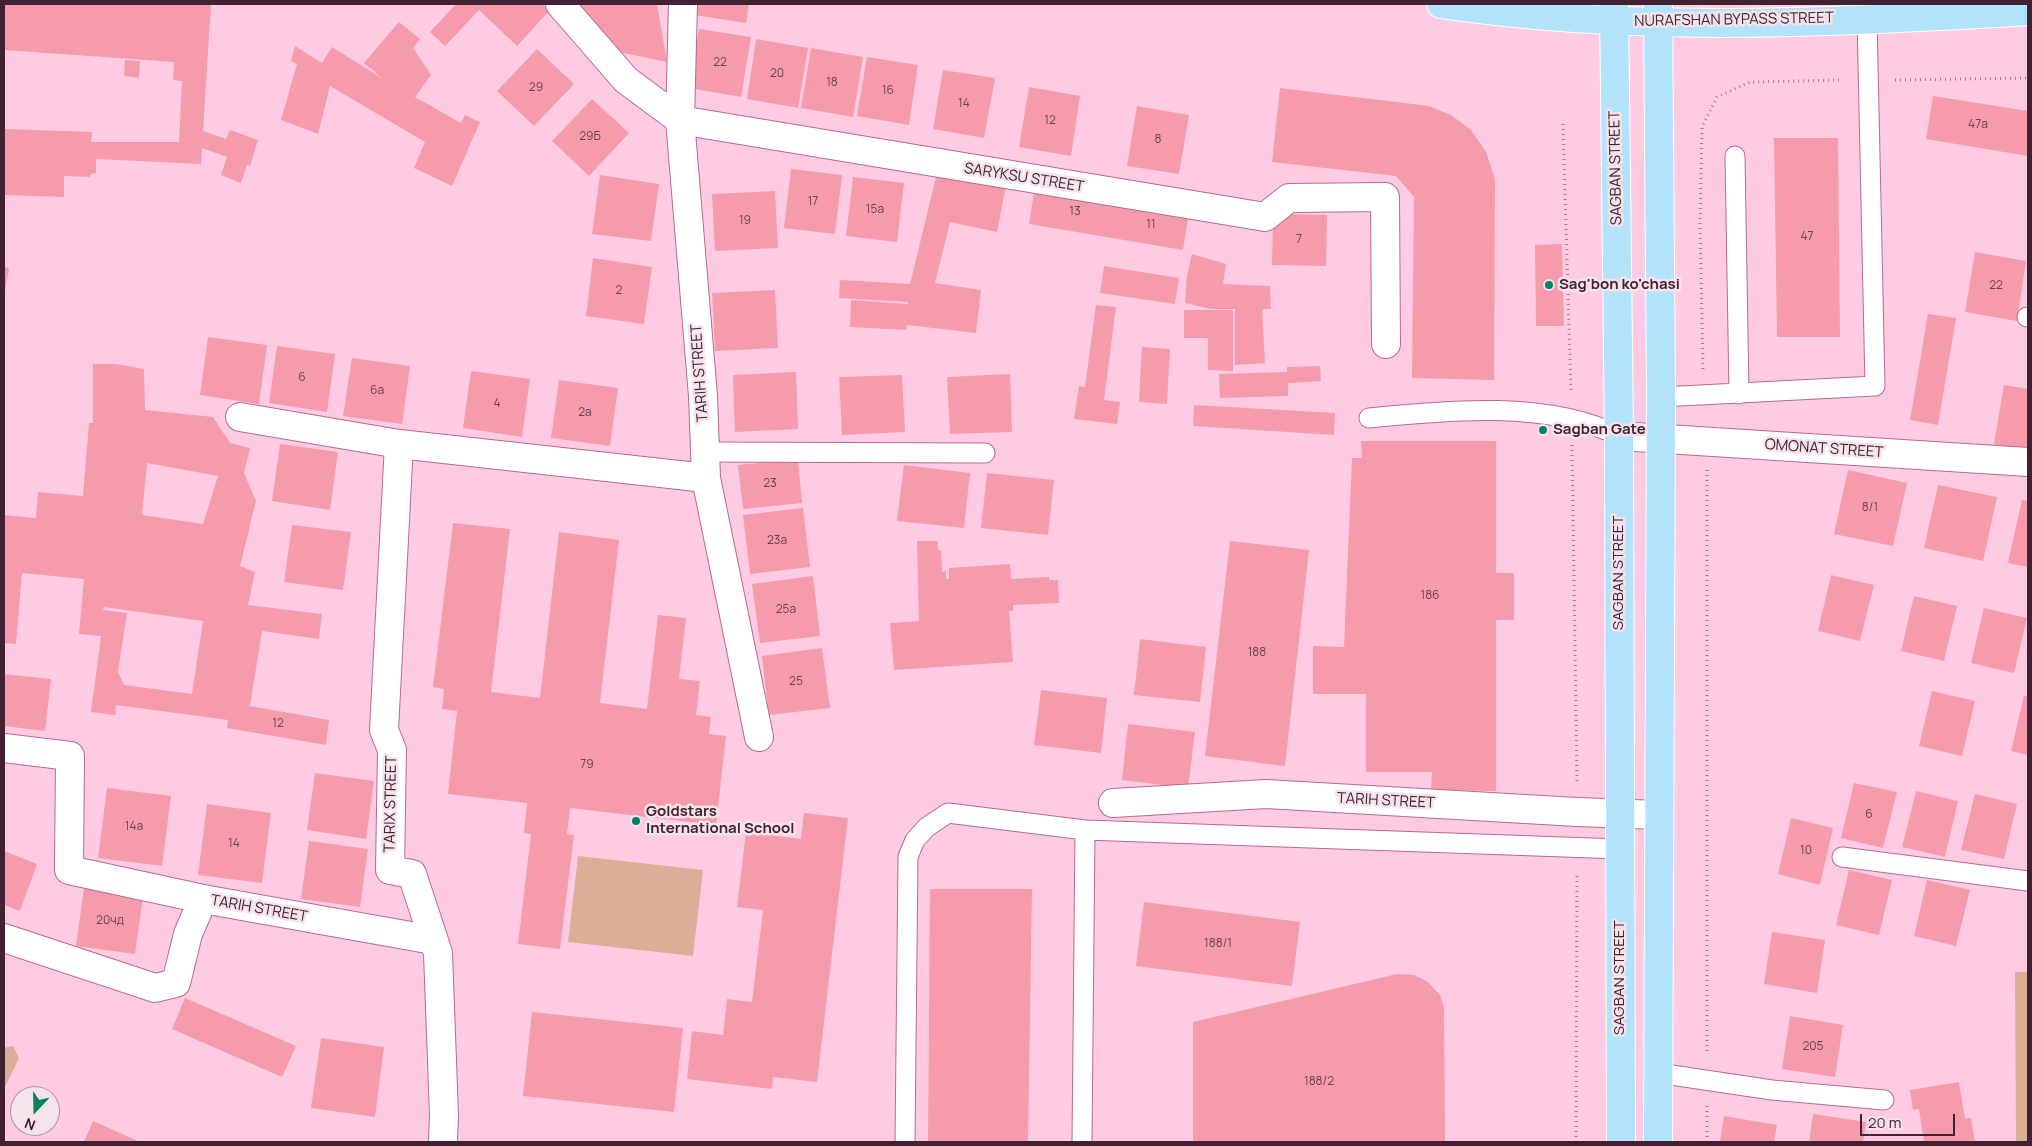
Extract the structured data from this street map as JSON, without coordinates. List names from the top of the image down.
{
  "streets": {
    "main road": ["NURAFSHAN BYPASS STREET", "SAGBAN STREET"],
    "street": [
      "SARYKSU STREET",
      "TARIH STREET",
      "OMONAT STREET",
      "TARIX STREET"
    ]
  },
  "crossings": [
    ["NURAFSHAN BYPASS STREET", "SAGBAN STREET"],
    ["SAGBAN STREET", "TARIH STREET"],
    ["SAGBAN STREET", "OMONAT STREET"],
    ["SARYKSU STREET", "TARIH STREET"],
    ["TARIH STREET", "TARIX STREET"]
  ],
  "places": ["Sag'bon ko'chasi", "Sagban Gate", "Goldstars International School"],
  "house_numbers": [
    "22",
    "20",
    "18",
    "29",
    "16",
    "14",
    "12",
    "47a",
    "29Б",
    "8",
    "17",
    "15a",
    "13",
    "19",
    "11",
    "47",
    "7",
    "22",
    "2",
    "6",
    "6а",
    "4",
    "2a",
    "23",
    "8/1",
    "23а",
    "186",
    "25а",
    "188",
    "25",
    "12",
    "79",
    "6",
    "14a",
    "14",
    "10",
    "20чд",
    "188/1",
    "205",
    "188/2"
  ],
  "scale_bar": "20 m",
  "north": "bottom"
}
